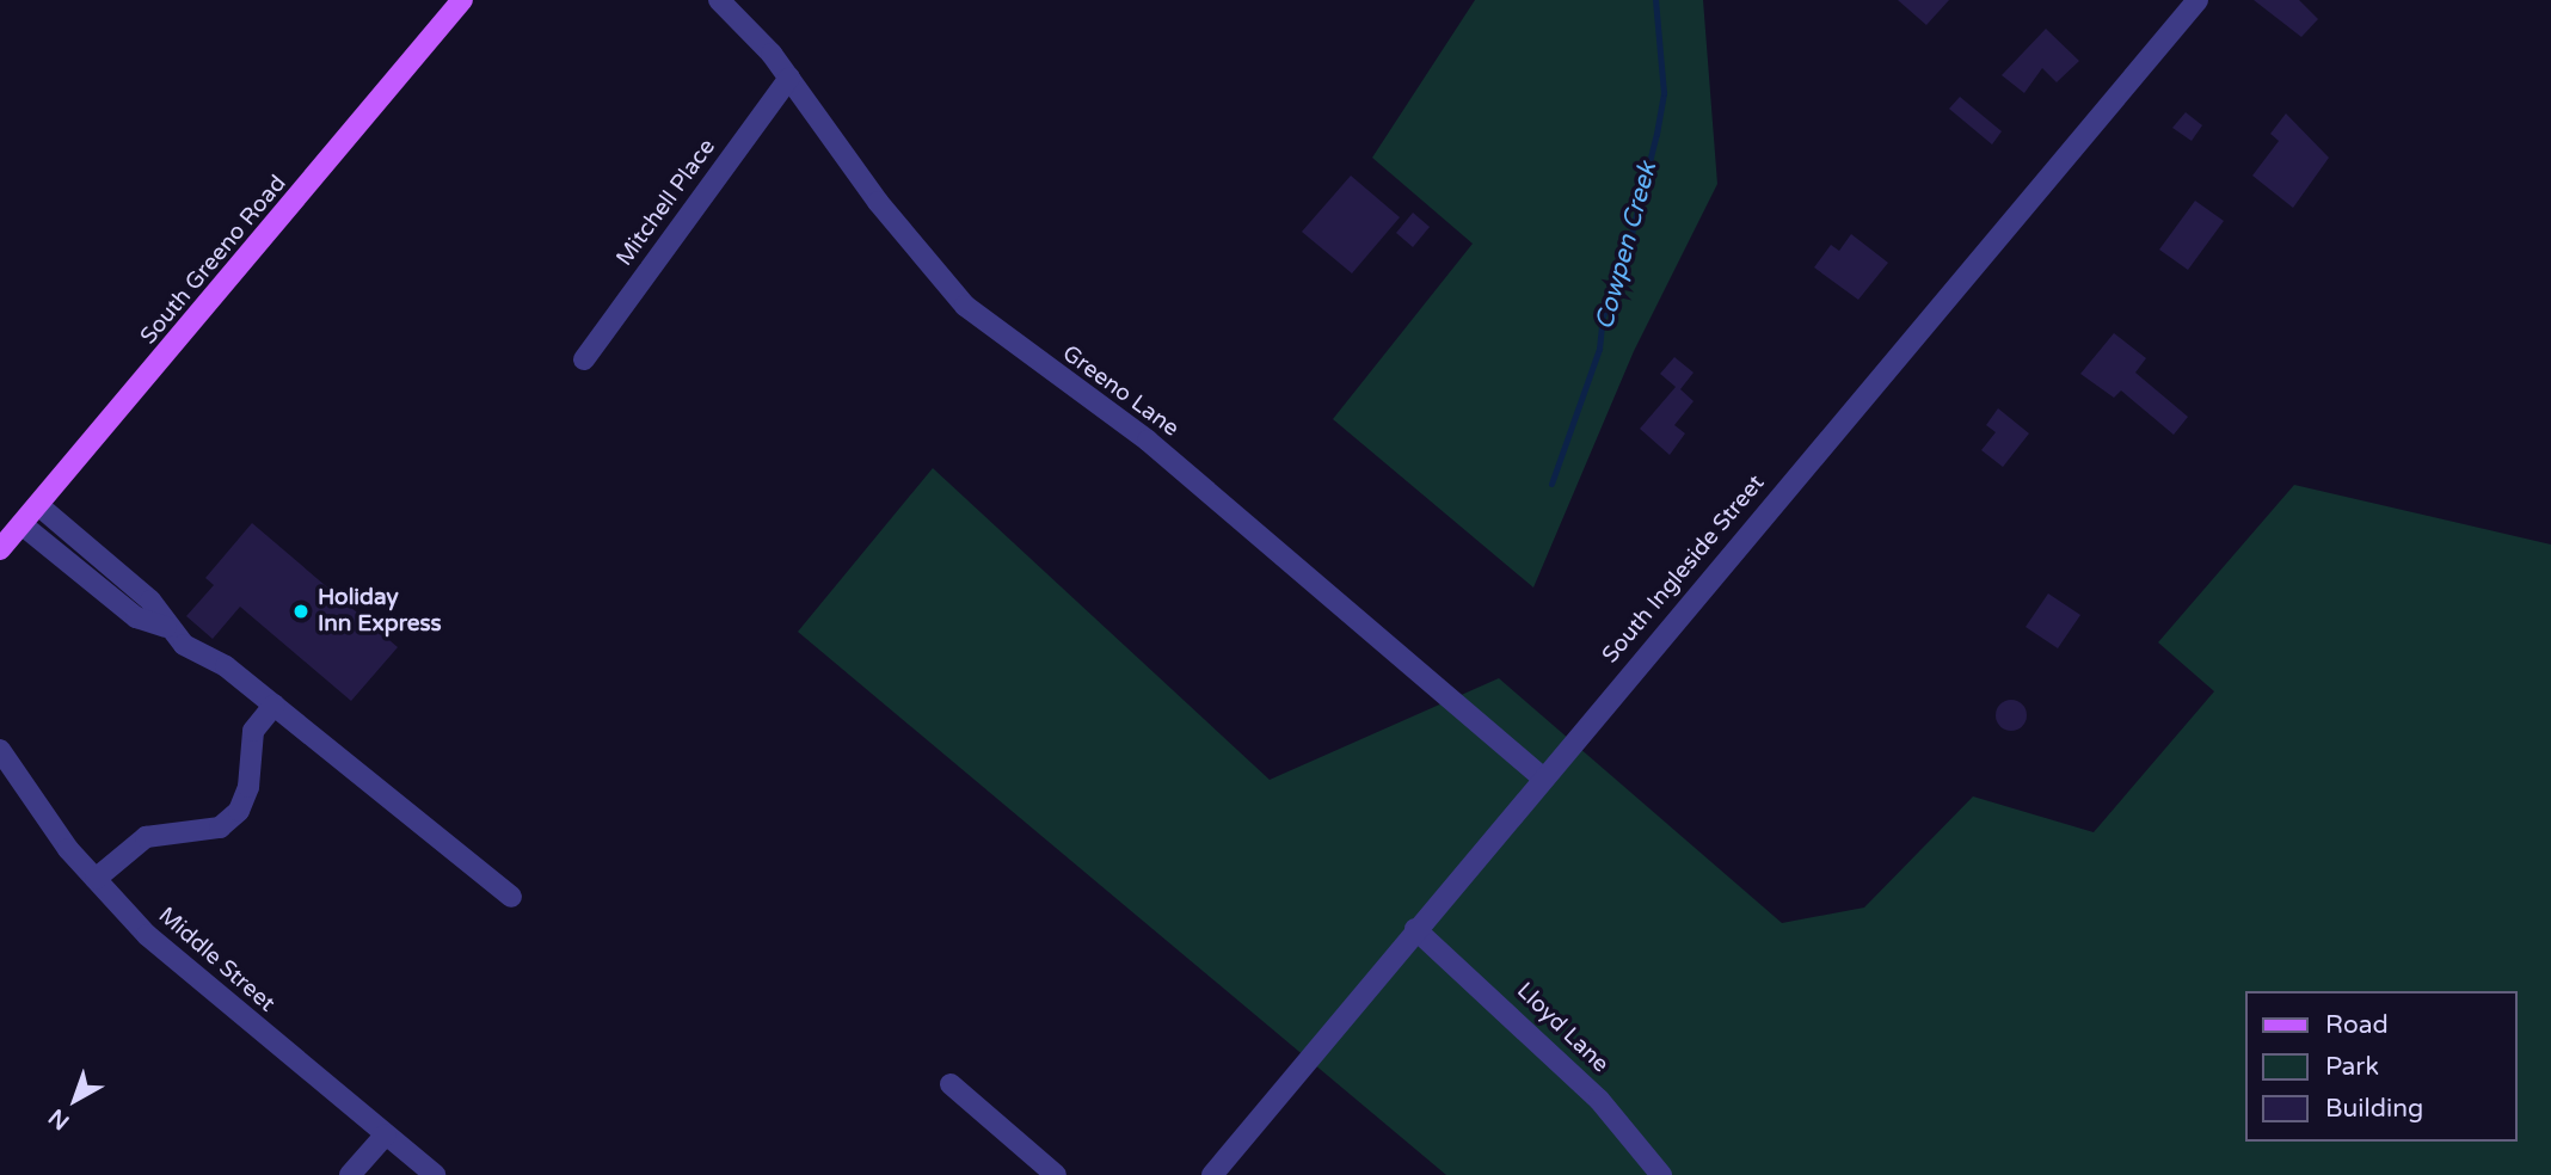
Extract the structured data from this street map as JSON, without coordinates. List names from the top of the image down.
{
  "streets": {
    "main road": ["South Greeno Road"],
    "street": [
      "Mitchell Place",
      "Greeno Lane",
      "South Ingleside Street",
      "Middle Street",
      "Lloyd Lane"
    ]
  },
  "crossings": [
    ["Mitchell Place", "Greeno Lane"],
    ["Greeno Lane", "South Ingleside Street"],
    ["South Ingleside Street", "Lloyd Lane"]
  ],
  "water": ["Cowpen Creek"],
  "places": ["Holiday Inn Express"],
  "legend": ["Road", "Park", "Building"],
  "north": "bottom left"
}
